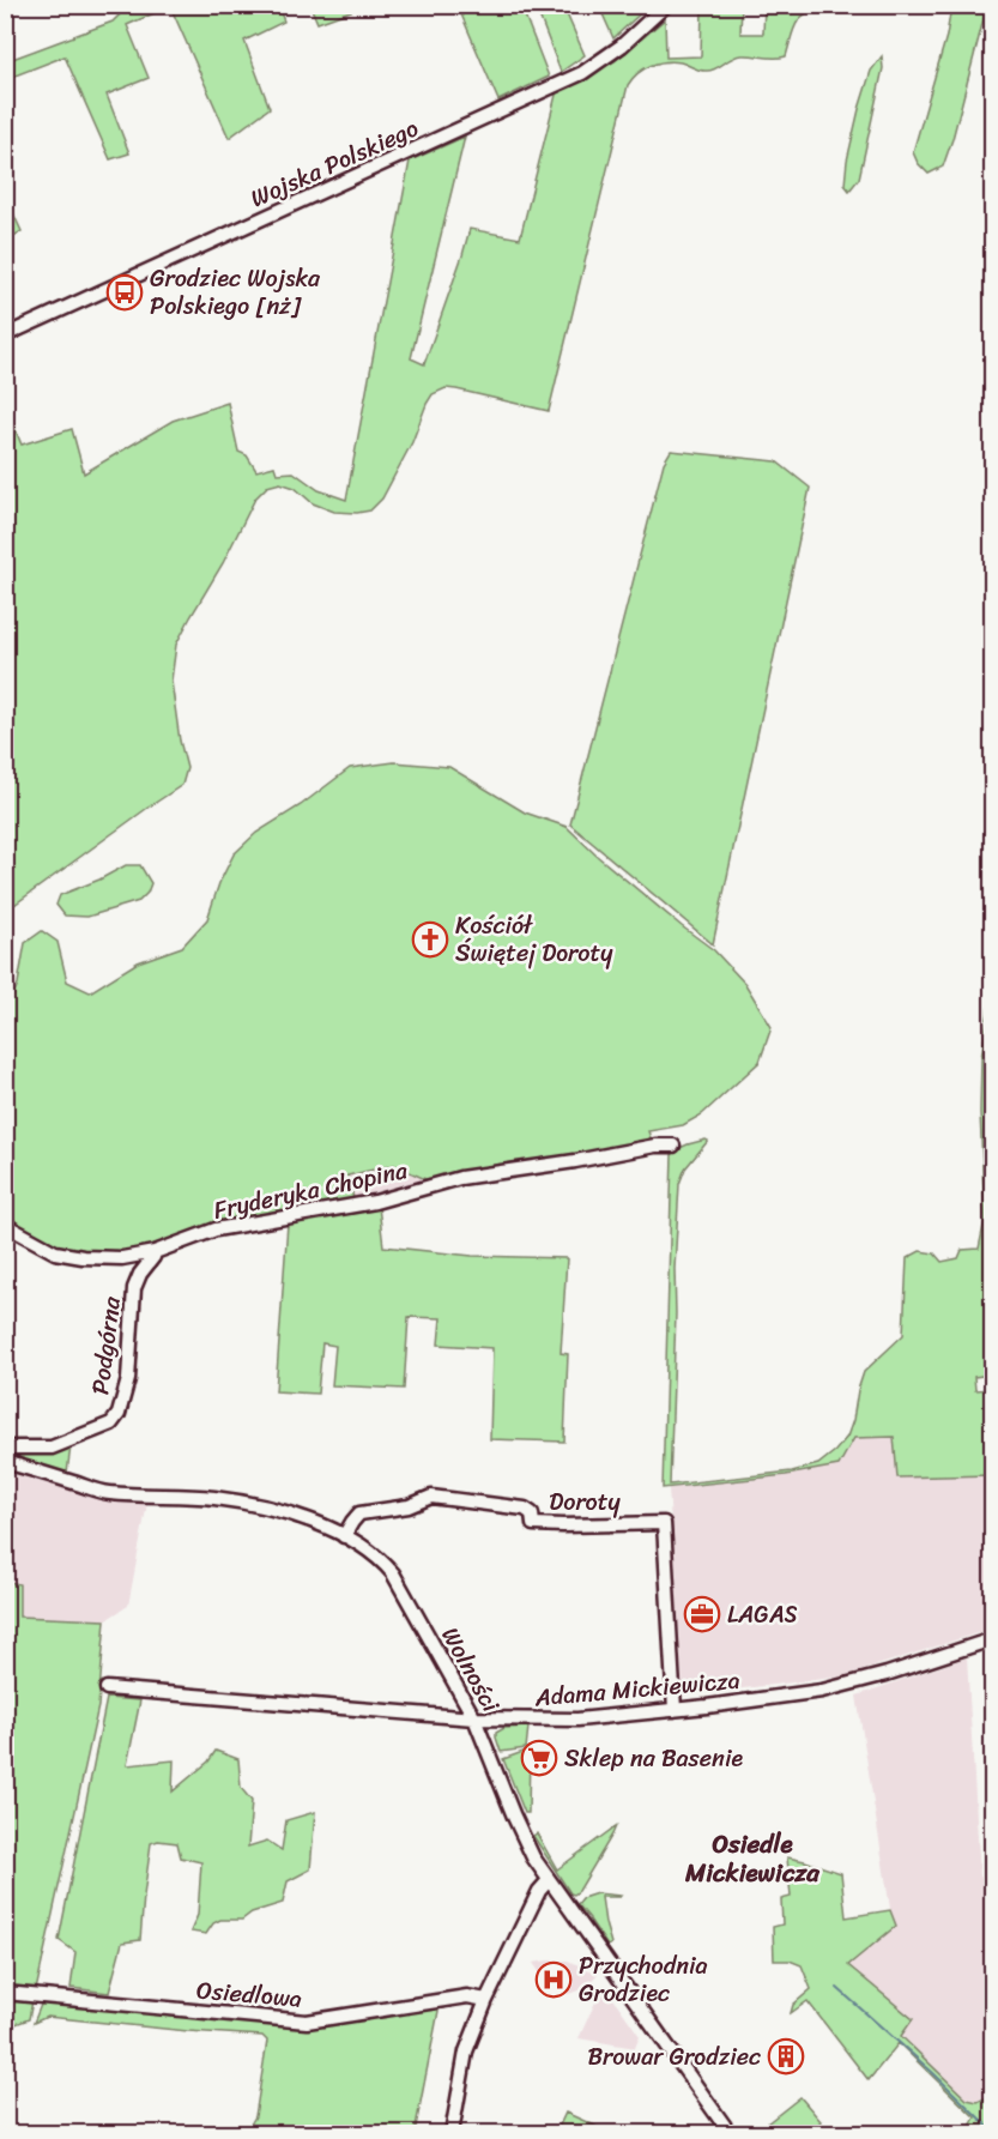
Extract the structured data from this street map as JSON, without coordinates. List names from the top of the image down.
{
  "streets": {
    "street": [
      "Wojska Polskiego",
      "Fryderyka Chopina",
      "Podgórna",
      "Doroty",
      "Wolności",
      "Adama Mickiewicza",
      "Osiedlowa"
    ]
  },
  "crossings": [
    ["Fryderyka Chopina", "Podgórna"],
    ["Doroty", "Wolności"],
    ["Doroty", "Adama Mickiewicza"],
    ["Wolności", "Adama Mickiewicza"]
  ],
  "districts": ["Osiedle Mickiewicza"],
  "places": {
    "bus stop": ["Grodziec Wojska Polskiego [nż]"],
    "church": ["Kościół Świętej Doroty"],
    "office": ["LAGAS"],
    "supermarket": ["Sklep na Basenie"],
    "hospital": ["Przychodnia Grodziec"],
    "building": ["Browar Grodziec"]
  }
}
